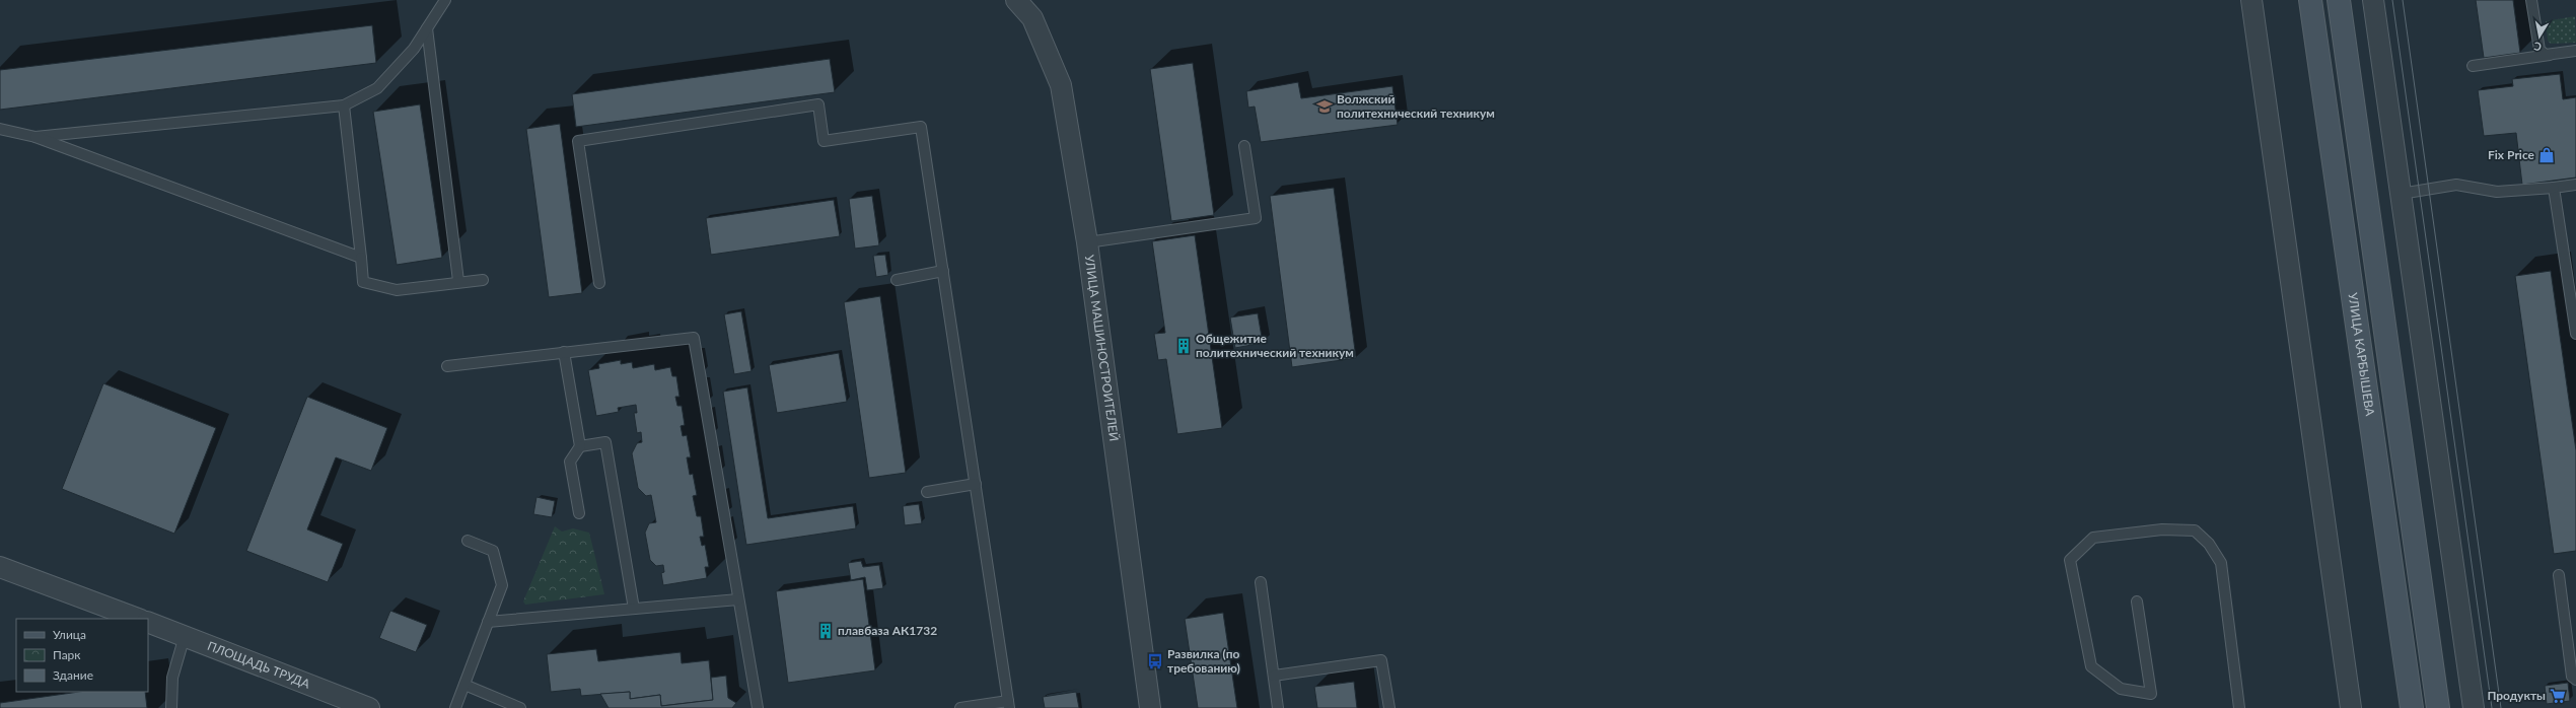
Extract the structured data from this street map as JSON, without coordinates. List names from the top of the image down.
{
  "streets": {
    "street": ["УЛИЦА МАШИНОСТРОИТЕЛЕЙ", "УЛИЦА КАРБЫШЕВА", "ПЛОЩАДЬ ТРУДА"]
  },
  "places": {
    "school or university": ["Волжский политехнический техникум"],
    "shop": ["Fix Price"],
    "building": ["Общежитие политехнический техникум", "плавбаза АК1732"],
    "bus stop": ["Развилка (по требованию)"],
    "supermarket": ["Продукты"]
  },
  "legend": ["Улица", "Парк", "Здание"],
  "north": "bottom"
}
